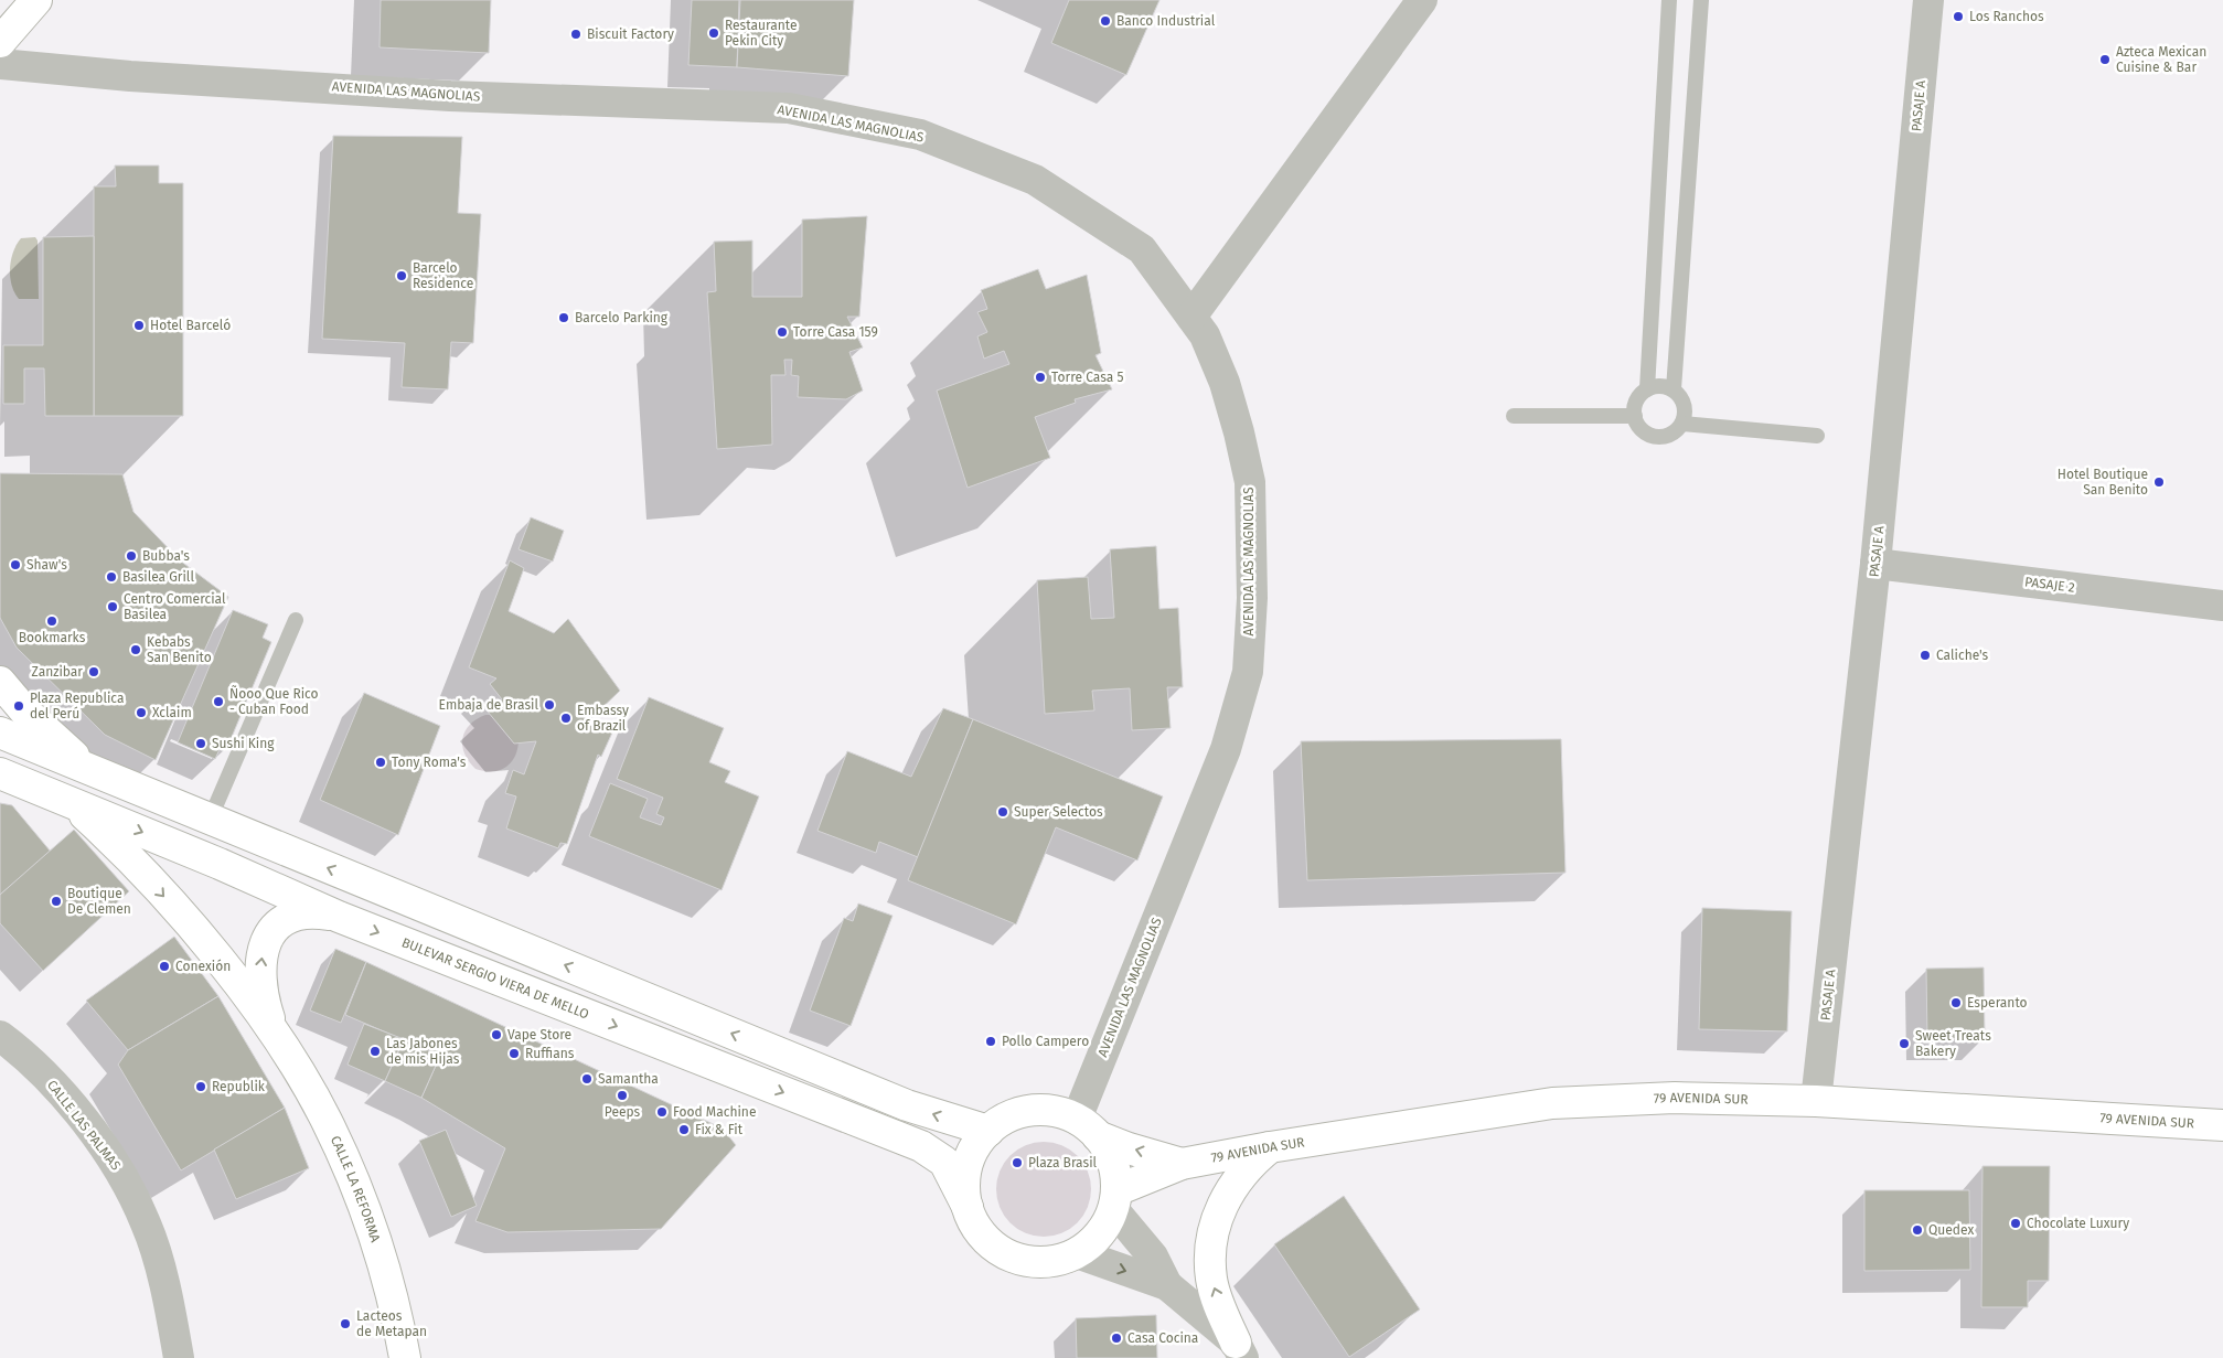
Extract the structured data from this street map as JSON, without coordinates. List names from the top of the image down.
{
  "streets": {
    "main road": ["BULEVAR SERGIO VIERA DE MELLO", "79 AVENIDA SUR", "CALLE LA REFORMA"],
    "street": [
      "AVENIDA LAS MAGNOLIAS",
      "PASAJE A",
      "PASAJE 2",
      "CALLE LAS PALMAS"
    ]
  },
  "crossings": [
    ["AVENIDA LAS MAGNOLIAS", "BULEVAR SERGIO VIERA DE MELLO"],
    ["AVENIDA LAS MAGNOLIAS", "79 AVENIDA SUR"],
    ["PASAJE A", "PASAJE 2"],
    ["PASAJE A", "79 AVENIDA SUR"],
    ["BULEVAR SERGIO VIERA DE MELLO", "79 AVENIDA SUR"],
    ["BULEVAR SERGIO VIERA DE MELLO", "CALLE LA REFORMA"]
  ],
  "places": [
    "Los Ranchos",
    "Banco Industrial",
    "Restaurante Pekin City",
    "Biscuit Factory",
    "Azteca Mexican Cuisine & Bar",
    "Barcelo Residence",
    "Barcelo Parking",
    "Hotel Barceló",
    "Torre Casa 159",
    "Torre Casa 5",
    "Hotel Boutique San Benito",
    "Bubba's",
    "Shaw's",
    "Basilea Grill",
    "Centro Comercial Basilea",
    "Bookmarks",
    "Kebabs San Benito",
    "Caliche's",
    "Zanzibar",
    "Ñooo Que Rico - Cuban Food",
    "Embaja de Brasil",
    "Plaza Republica del Perú",
    "Xclaim",
    "Embassy of Brazil",
    "Sushi King",
    "Tony Roma's",
    "Super Selectos",
    "Boutique De Clemen",
    "Conexión",
    "Esperanto",
    "Vape Store",
    "Pollo Campero",
    "Sweet Treats Bakery",
    "Las Jabones de mis Hijas",
    "Ruffians",
    "Samantha",
    "Republik",
    "Peeps",
    "Food Machine",
    "Fix & Fit",
    "Plaza Brasil",
    "Chocolate Luxury",
    "Quedex",
    "Lacteos de Metapan",
    "Casa Cocina"
  ]
}
